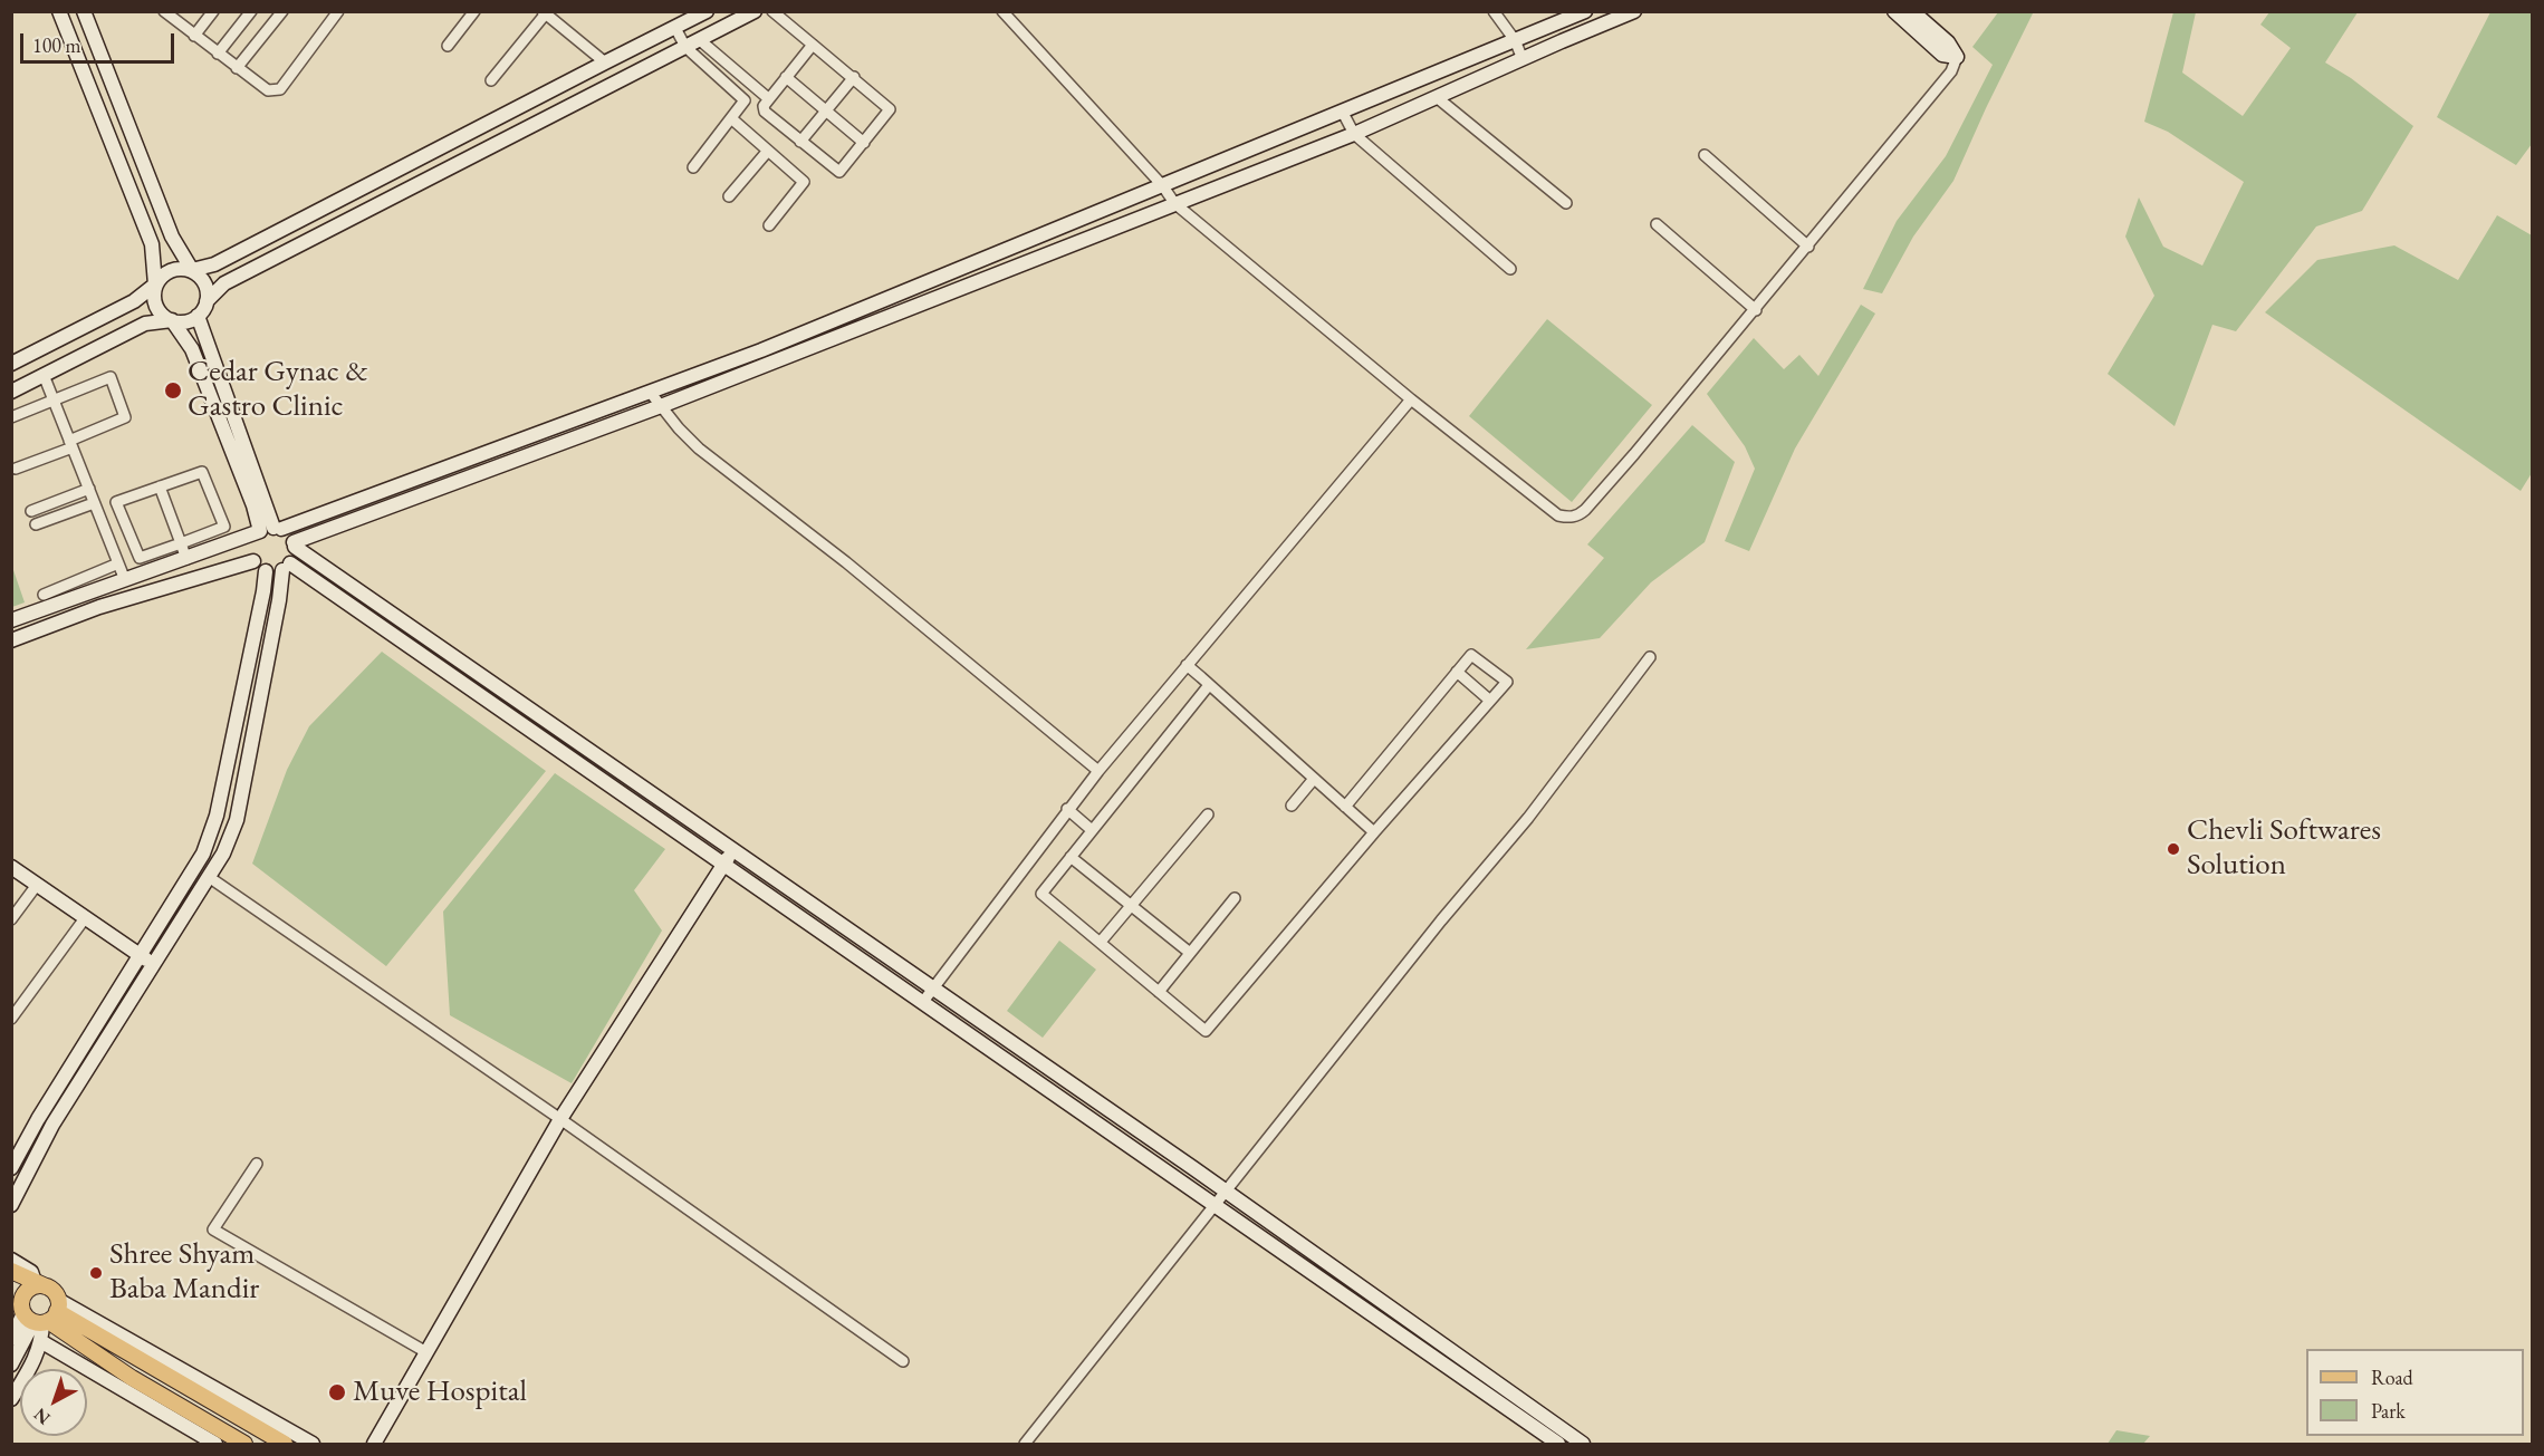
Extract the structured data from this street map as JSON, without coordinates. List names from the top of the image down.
{
  "places": [
    "Cedar Gynac & Gastro Clinic",
    "Chevli Softwares Solution",
    "Shree Shyam Baba Mandir",
    "Muve Hospital"
  ],
  "legend": ["Road", "Park"],
  "scale_bar": "100 m",
  "north": "bottom left"
}
